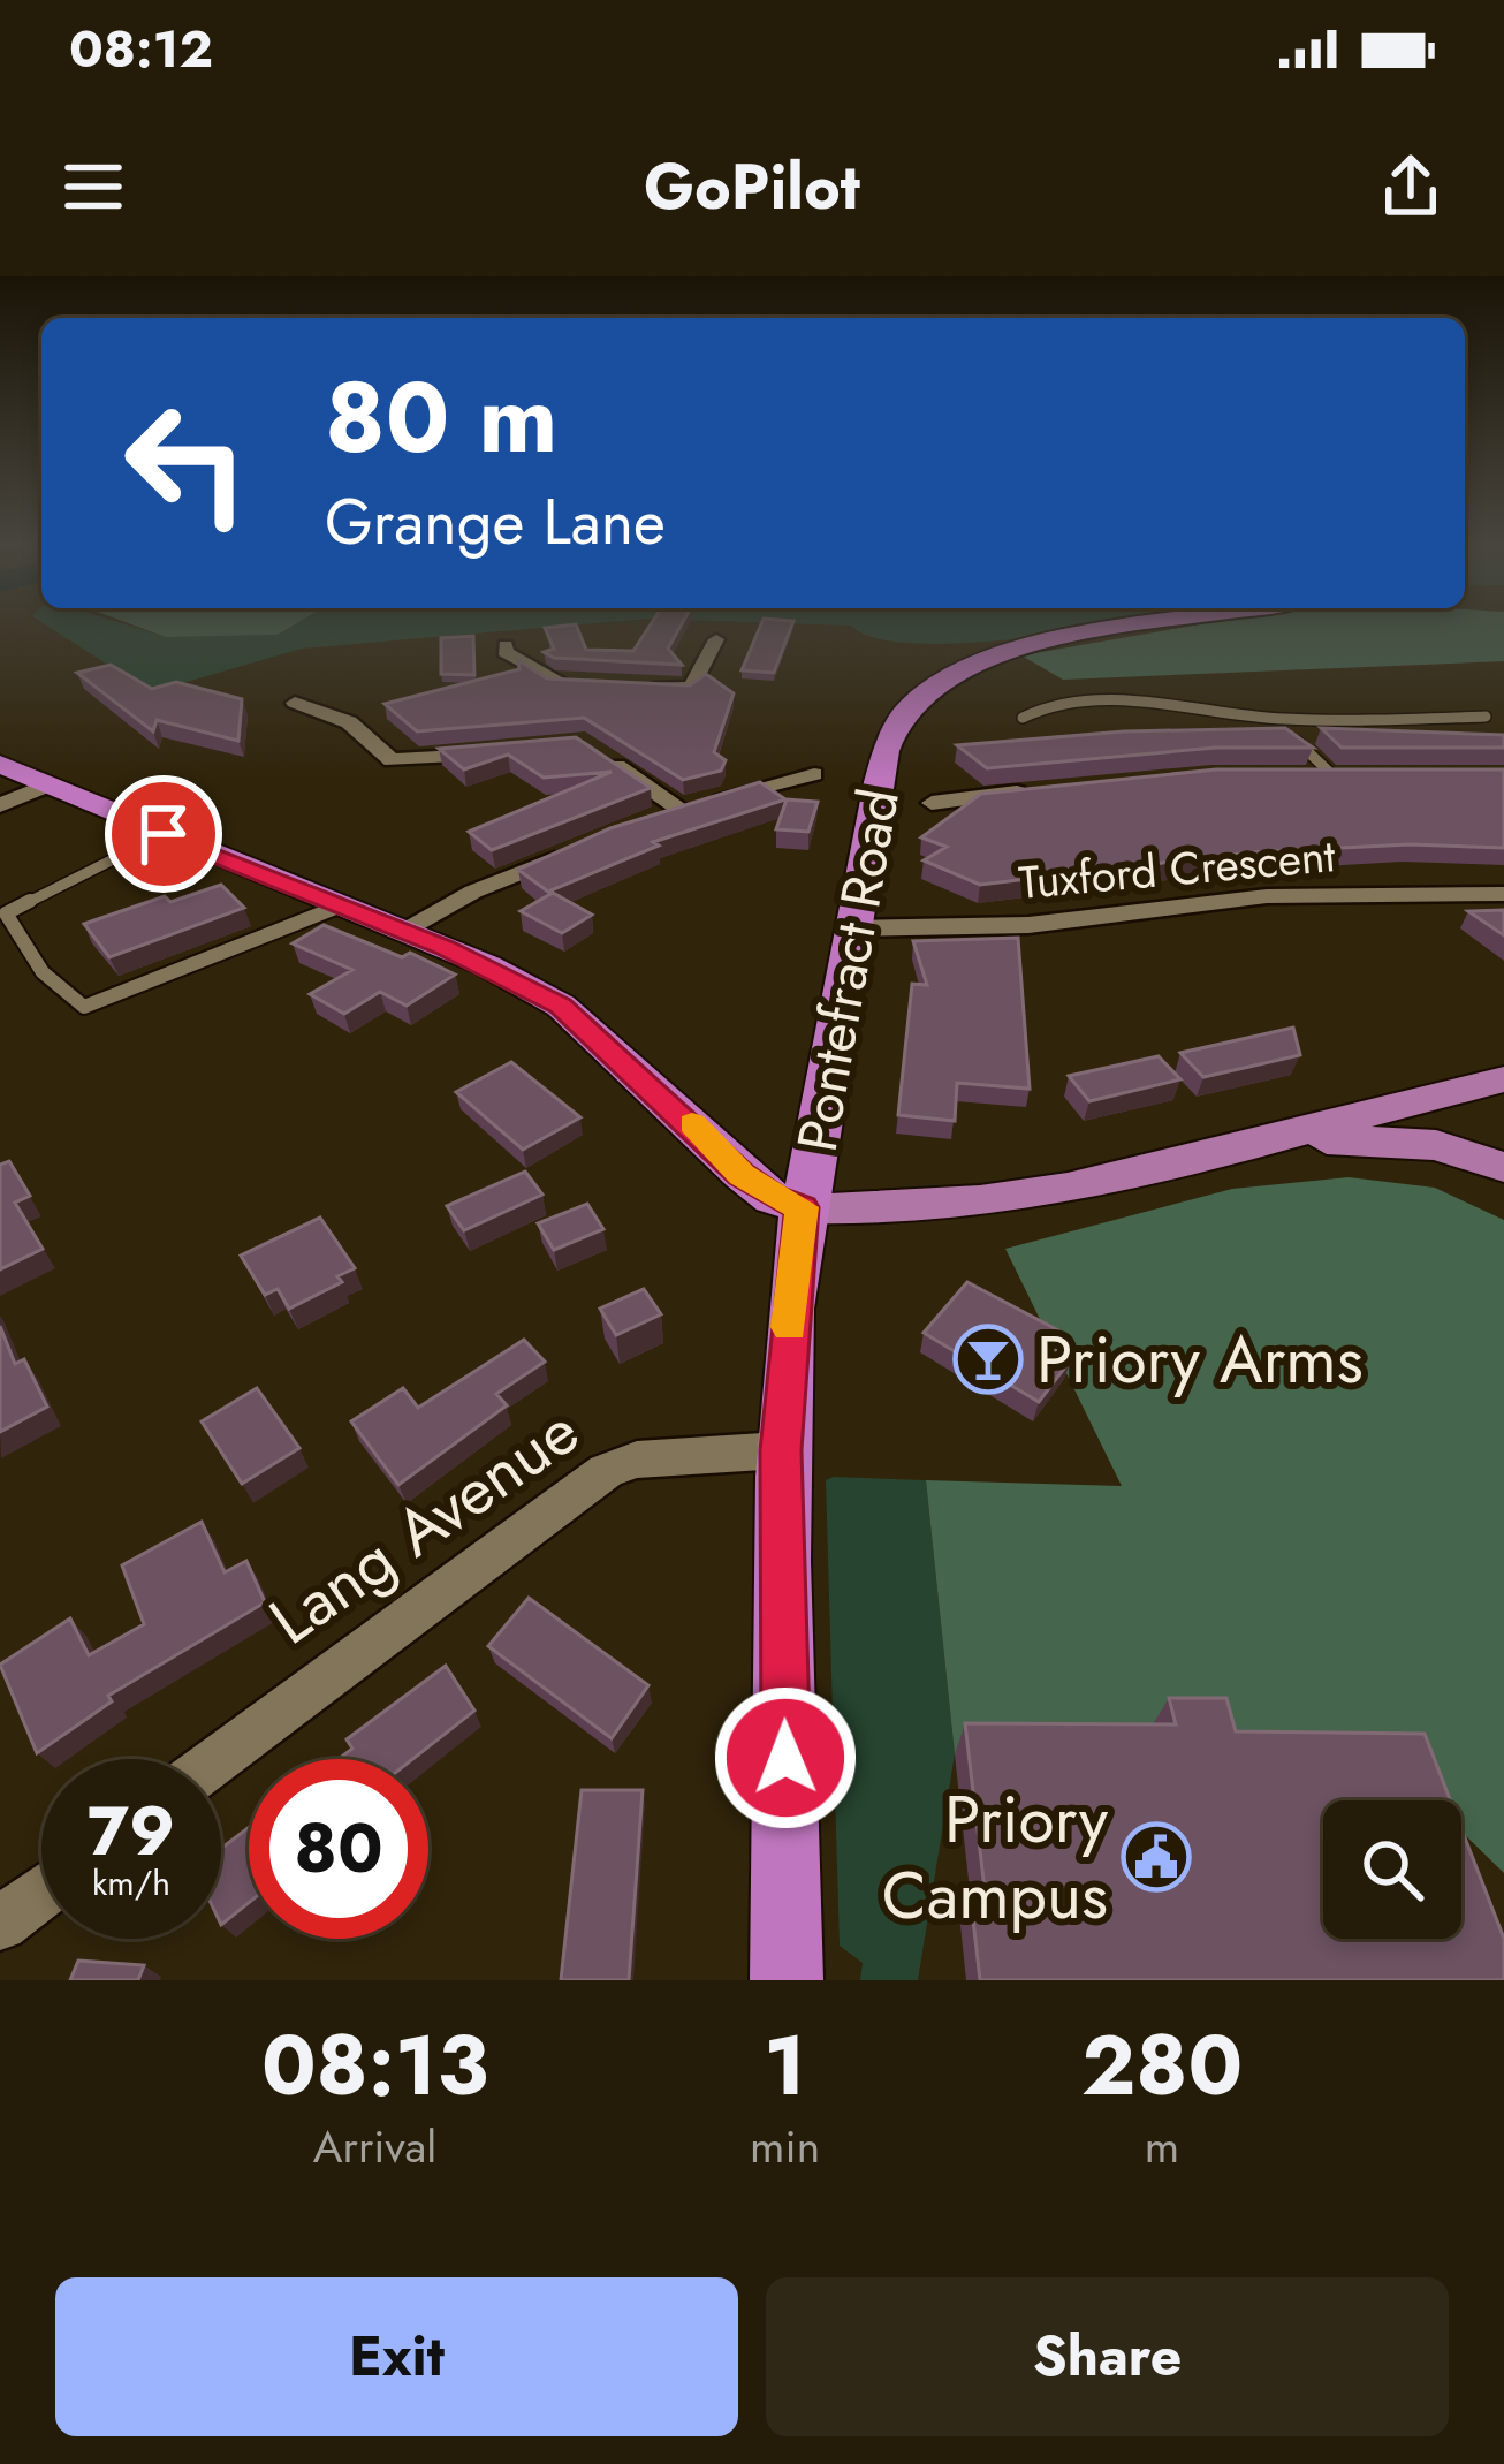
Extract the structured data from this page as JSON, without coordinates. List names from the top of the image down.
{
  "streets": {
    "highway": ["Pontefract Road"],
    "street": ["Tuxford Crescent", "Lang Avenue"]
  },
  "crossings": [
    ["Tuxford Crescent", "Pontefract Road"],
    ["Pontefract Road", "Lang Avenue"]
  ],
  "places": {
    "bar": ["Priory Arms"],
    "public building": ["Priory Campus"]
  },
  "page": {
    "status": "08:12",
    "header": "GoPilot",
    "turn": ["80 m", "Grange Lane"],
    "speed": "79 km/h",
    "limit": "80",
    "eta": [
      "08:13",
      "Arrival",
      "1",
      "min",
      "280",
      "m"
    ],
    "buttons": ["Exit", "Share"]
  }
}
